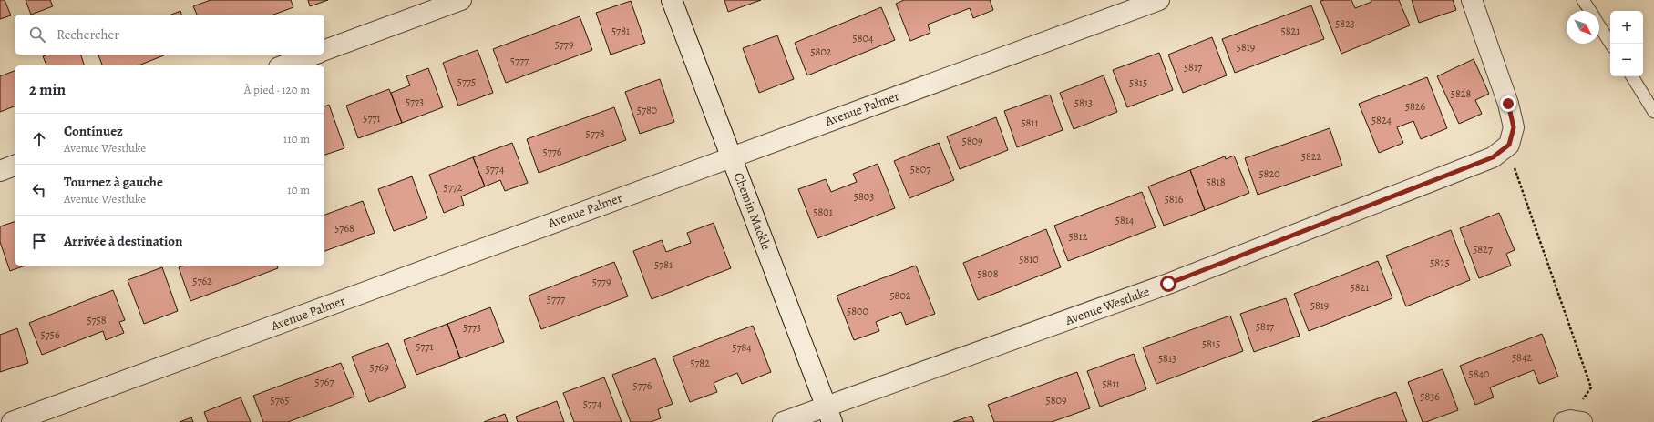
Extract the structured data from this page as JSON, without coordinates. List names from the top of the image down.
{
  "streets": {
    "street": ["Avenue Palmer", "Chemin Mackle", "Avenue Westluke"]
  },
  "crossings": [
    ["Avenue Palmer", "Chemin Mackle"],
    ["Chemin Mackle", "Avenue Westluke"]
  ],
  "house_numbers": [
    "5823",
    "5781",
    "5821",
    "5804",
    "5779",
    "5819",
    "5802",
    "5777",
    "5817",
    "5775",
    "5815",
    "5828",
    "5773",
    "5813",
    "5826",
    "5780",
    "5771",
    "5824",
    "5811",
    "5778",
    "5809",
    "5776",
    "5822",
    "5774",
    "5807",
    "5820",
    "5818",
    "5772",
    "5803",
    "5816",
    "5801",
    "5814",
    "5768",
    "5812",
    "5827",
    "5810",
    "5825",
    "5781",
    "5808",
    "5762",
    "5779",
    "5821",
    "5802",
    "5777",
    "5819",
    "5800",
    "5758",
    "5817",
    "5773",
    "5756",
    "5815",
    "5771",
    "5784",
    "5842",
    "5813",
    "5782",
    "5769",
    "5840",
    "5767",
    "5811",
    "5776",
    "5836",
    "5765",
    "5809",
    "5774"
  ],
  "north": "bottom right",
  "page": {
    "map_buttons": ["+", "−"],
    "search": "Rechercher",
    "heading": ["2 min", "À pied · 120 m"],
    "list": [
      ["Continuez", "Avenue Westluke", "110 m"],
      ["Tournez à gauche", "Avenue Westluke", "10 m"],
      "Arrivée à destination"
    ]
  }
}
